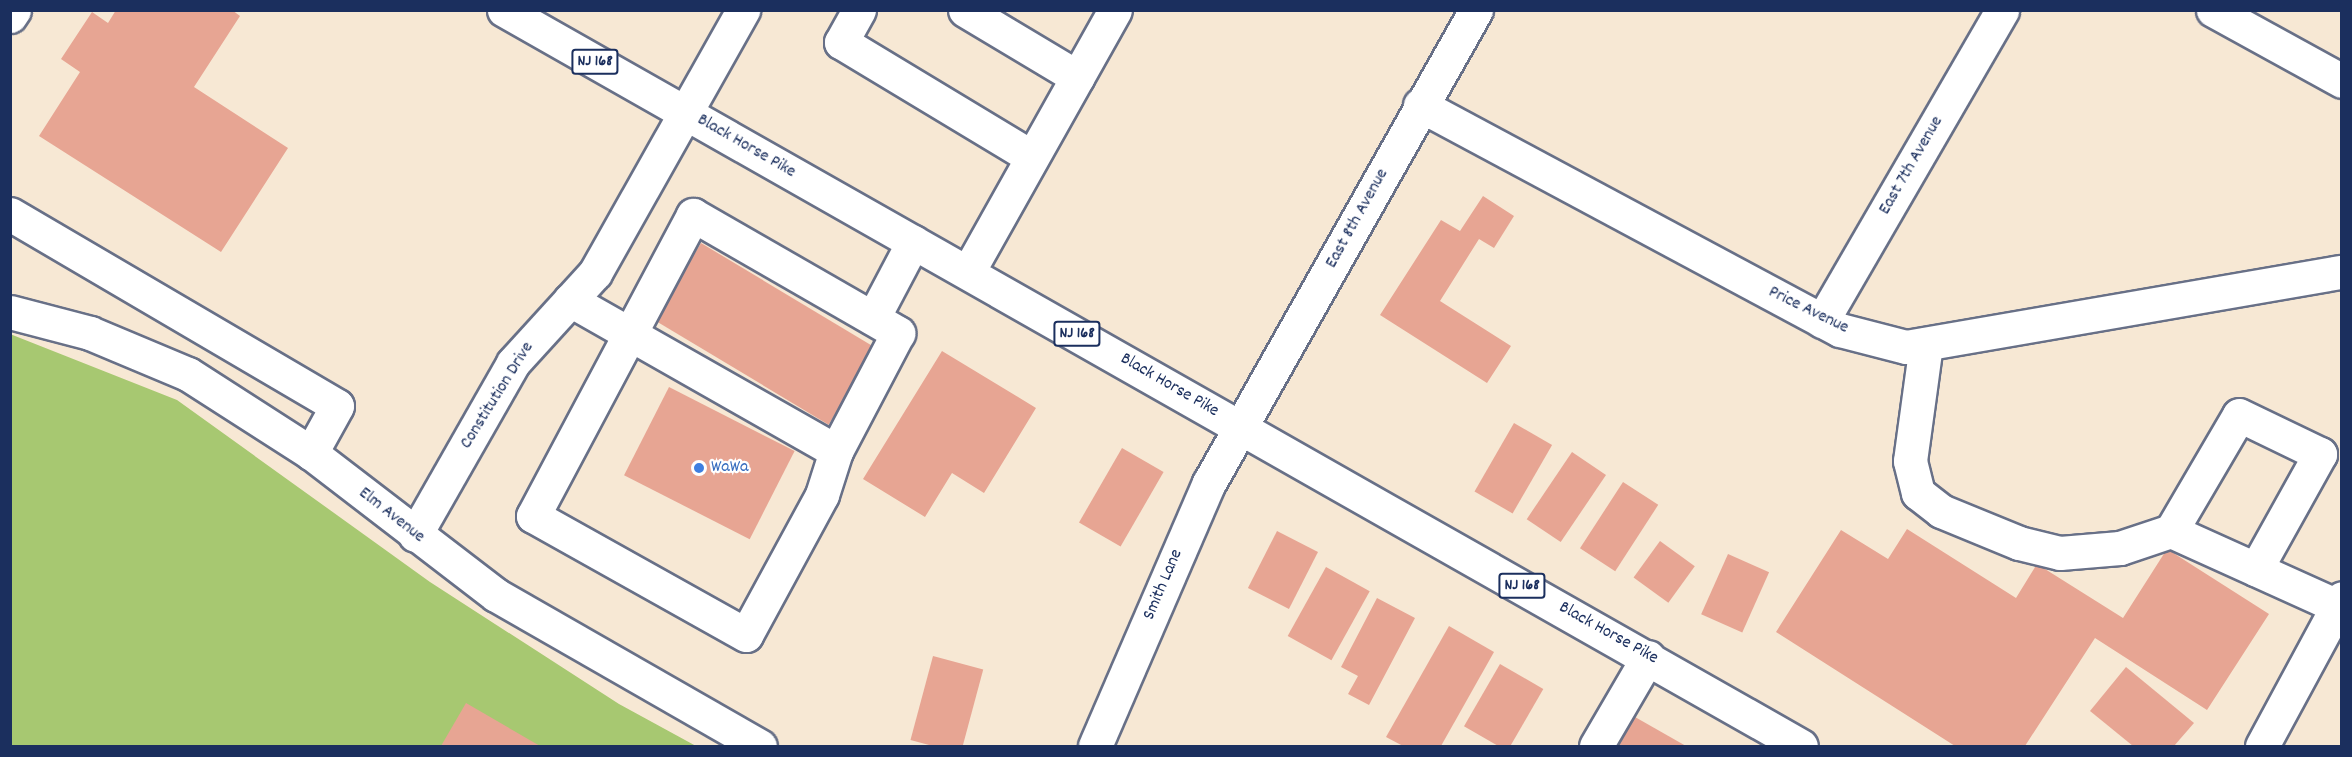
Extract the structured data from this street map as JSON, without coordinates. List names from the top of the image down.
{
  "streets": {
    "street": [
      "NJ 168",
      "Black Horse Pike",
      "East 7th Avenue",
      "East 8th Avenue",
      "Price Avenue",
      "Constitution Drive",
      "Elm Avenue",
      "Smith Lane"
    ]
  },
  "crossings": [
    ["Black Horse Pike", "East 8th Avenue"],
    ["Black Horse Pike", "Constitution Drive"],
    ["Black Horse Pike", "Smith Lane"],
    ["East 7th Avenue", "Price Avenue"],
    ["East 8th Avenue", "Price Avenue"],
    ["East 8th Avenue", "Smith Lane"],
    ["Constitution Drive", "Elm Avenue"]
  ],
  "places": ["WaWa"]
}
